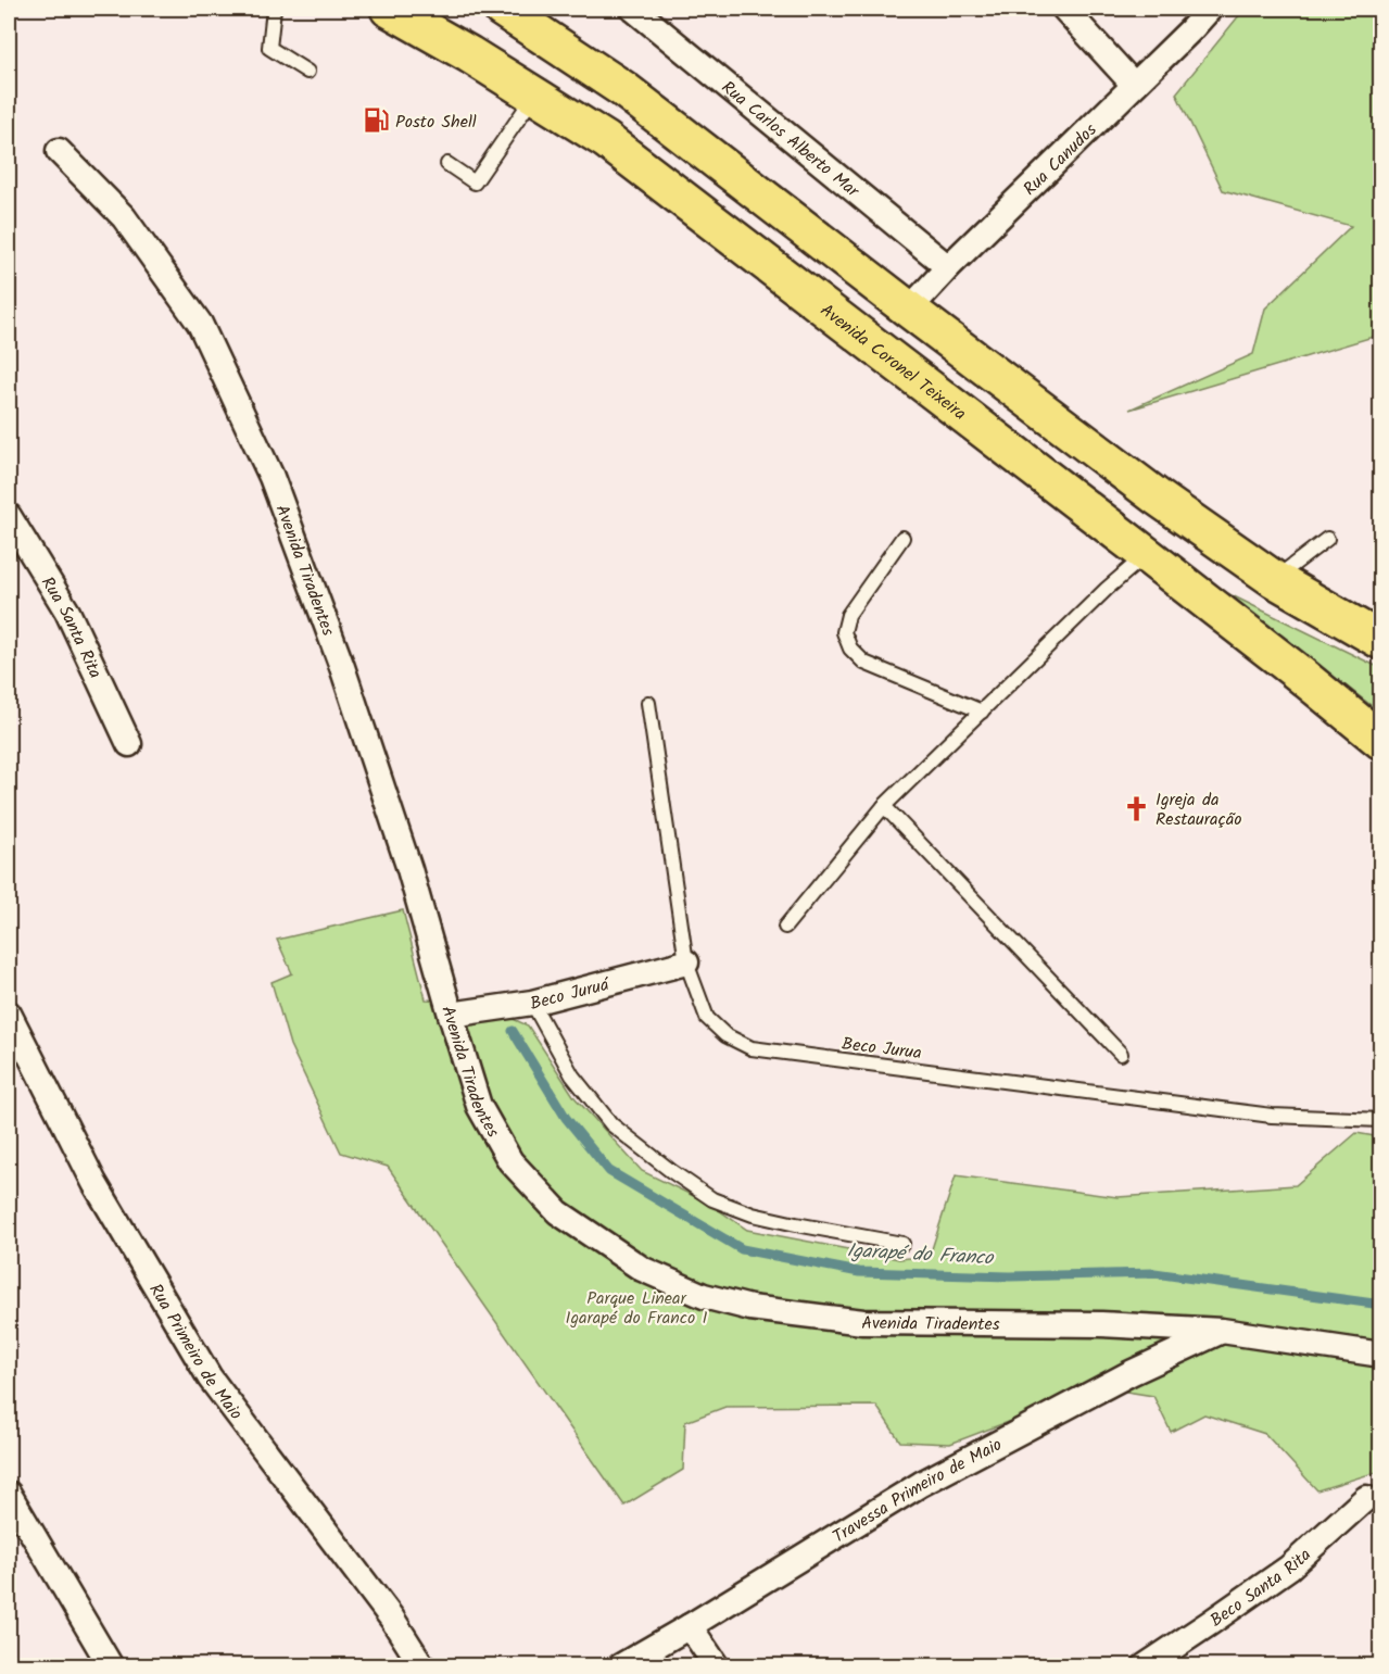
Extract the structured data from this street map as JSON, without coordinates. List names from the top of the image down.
{
  "streets": {
    "highway": ["Avenida Coronel Teixeira"],
    "street": [
      "Rua Carlos Alberto Mar",
      "Rua Canudos",
      "Avenida Tiradentes",
      "Rua Santa Rita",
      "Beco Juruá",
      "Rua Primeiro de Maio",
      "Travessa Primeiro de Maio",
      "Beco Santa Rita"
    ],
    "lane": ["Beco Jurua"]
  },
  "crossings": [
    ["Rua Carlos Alberto Mar", "Rua Canudos"],
    ["Avenida Tiradentes", "Beco Juruá"],
    ["Avenida Tiradentes", "Travessa Primeiro de Maio"],
    ["Beco Juruá", "Beco Jurua"]
  ],
  "water": ["Igarapé do Franco"],
  "parks": ["Parque Linear Igarapé do Franco I"],
  "places": {
    "fuel station": ["Posto Shell"],
    "church": ["Igreja da Restauração"]
  }
}
